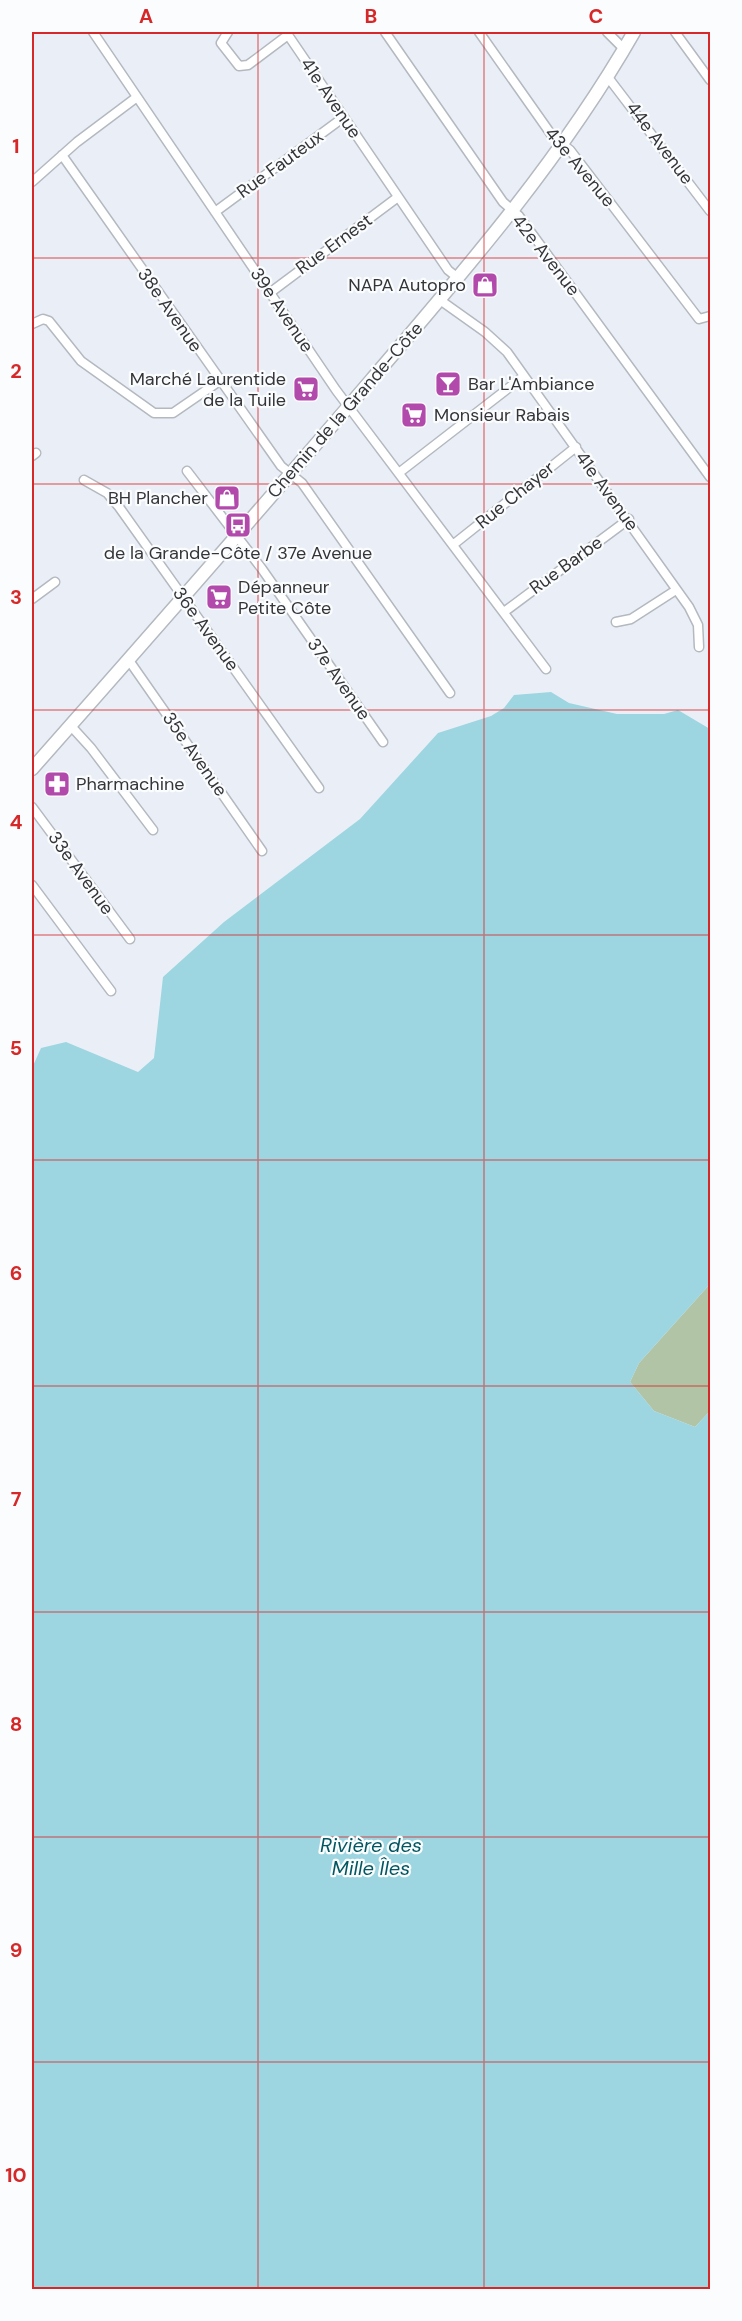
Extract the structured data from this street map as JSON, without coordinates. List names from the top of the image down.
{
  "streets": {
    "main road": ["Chemin de la Grande-Côte"],
    "street": [
      "41e Avenue",
      "44e Avenue",
      "Rue Fauteux",
      "43e Avenue",
      "Rue Ernest",
      "42e Avenue",
      "38e Avenue",
      "39e Avenue",
      "Rue Chayer",
      "Rue Barbe",
      "36e Avenue",
      "37e Avenue",
      "35e Avenue",
      "33e Avenue"
    ]
  },
  "crossings": [
    ["41e Avenue", "Rue Fauteux"],
    ["41e Avenue", "Rue Ernest"],
    ["41e Avenue", "Chemin de la Grande-Côte"],
    ["41e Avenue", "Rue Chayer"],
    ["41e Avenue", "Rue Barbe"],
    ["44e Avenue", "Chemin de la Grande-Côte"],
    ["Rue Fauteux", "39e Avenue"],
    ["43e Avenue", "Chemin de la Grande-Côte"],
    ["Rue Ernest", "39e Avenue"],
    ["42e Avenue", "Chemin de la Grande-Côte"],
    ["38e Avenue", "Chemin de la Grande-Côte"],
    ["39e Avenue", "Chemin de la Grande-Côte"],
    ["39e Avenue", "Rue Chayer"],
    ["39e Avenue", "Rue Barbe"],
    ["Chemin de la Grande-Côte", "36e Avenue"],
    ["Chemin de la Grande-Côte", "37e Avenue"],
    ["Chemin de la Grande-Côte", "35e Avenue"]
  ],
  "water": ["Rivière des Mille Îles"],
  "places": {
    "shop": ["NAPA Autopro", "BH Plancher"],
    "bar": ["Bar L'Ambiance"],
    "supermarket": ["Marché Laurentide de la Tuile", "Monsieur Rabais", "Dépanneur Petite Côte"],
    "bus stop": ["de la Grande-Côte / 37e Avenue"],
    "pharmacy": ["Pharmachine"]
  },
  "grid": {
    "columns": ["A", "B", "C"],
    "rows": [
      "1",
      "2",
      "3",
      "4",
      "5",
      "6",
      "7",
      "8",
      "9",
      "10"
    ]
  }
}
